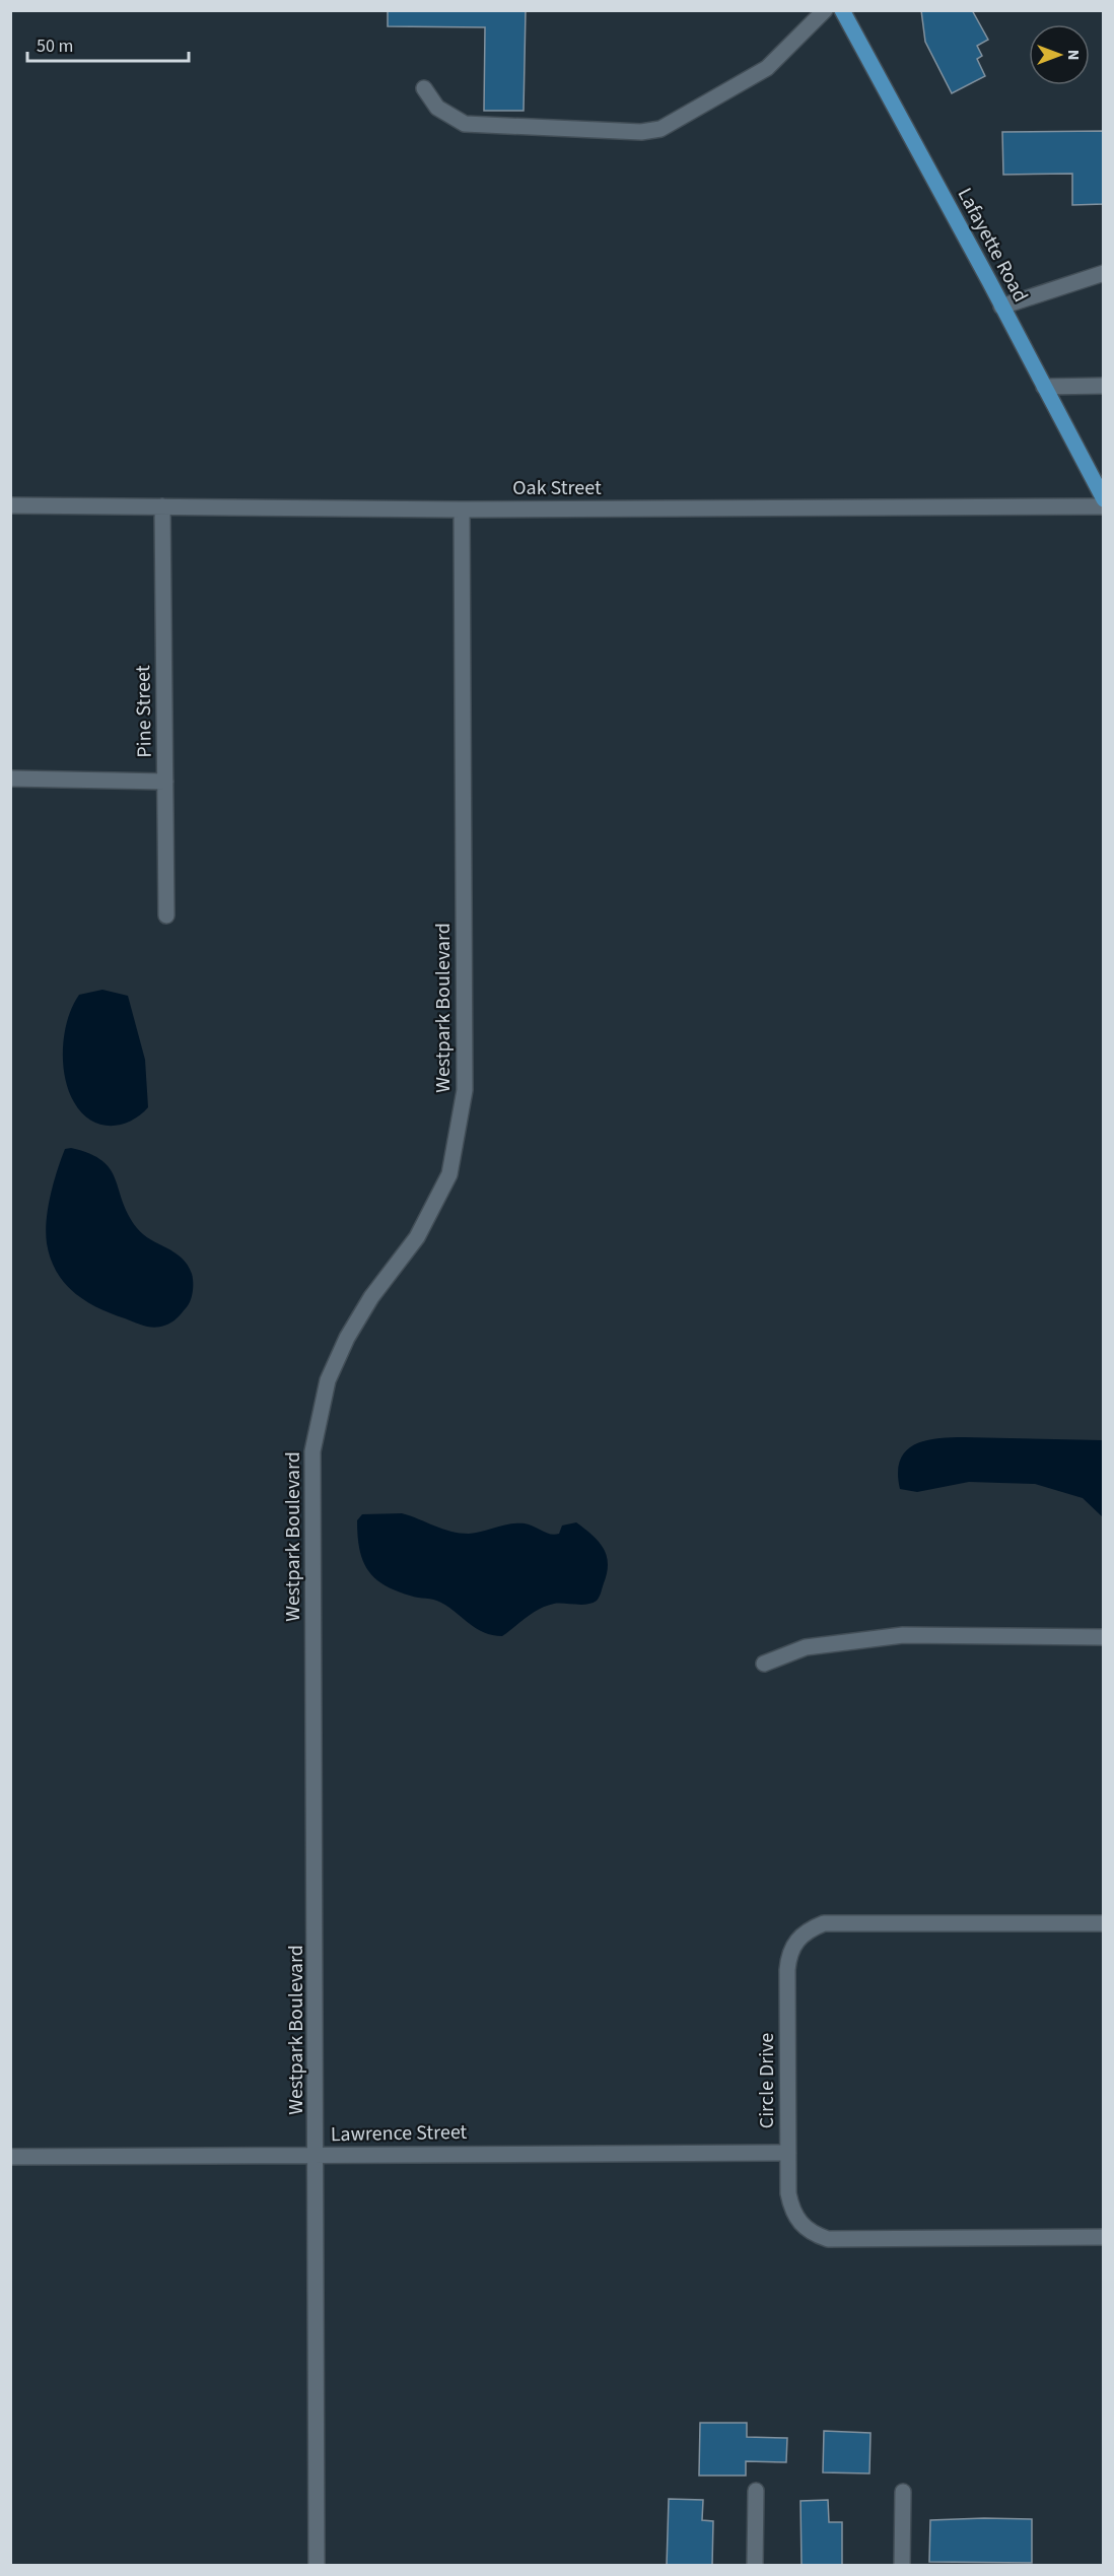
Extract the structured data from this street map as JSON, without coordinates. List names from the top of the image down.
{
  "streets": {
    "main road": ["Lafayette Road"],
    "street": [
      "Oak Street",
      "Pine Street",
      "Westpark Boulevard",
      "Circle Drive",
      "Lawrence Street"
    ]
  },
  "crossings": [
    ["Oak Street", "Pine Street"],
    ["Oak Street", "Westpark Boulevard"],
    ["Westpark Boulevard", "Lawrence Street"],
    ["Circle Drive", "Lawrence Street"]
  ],
  "scale_bar": "50 m",
  "north": "right"
}
